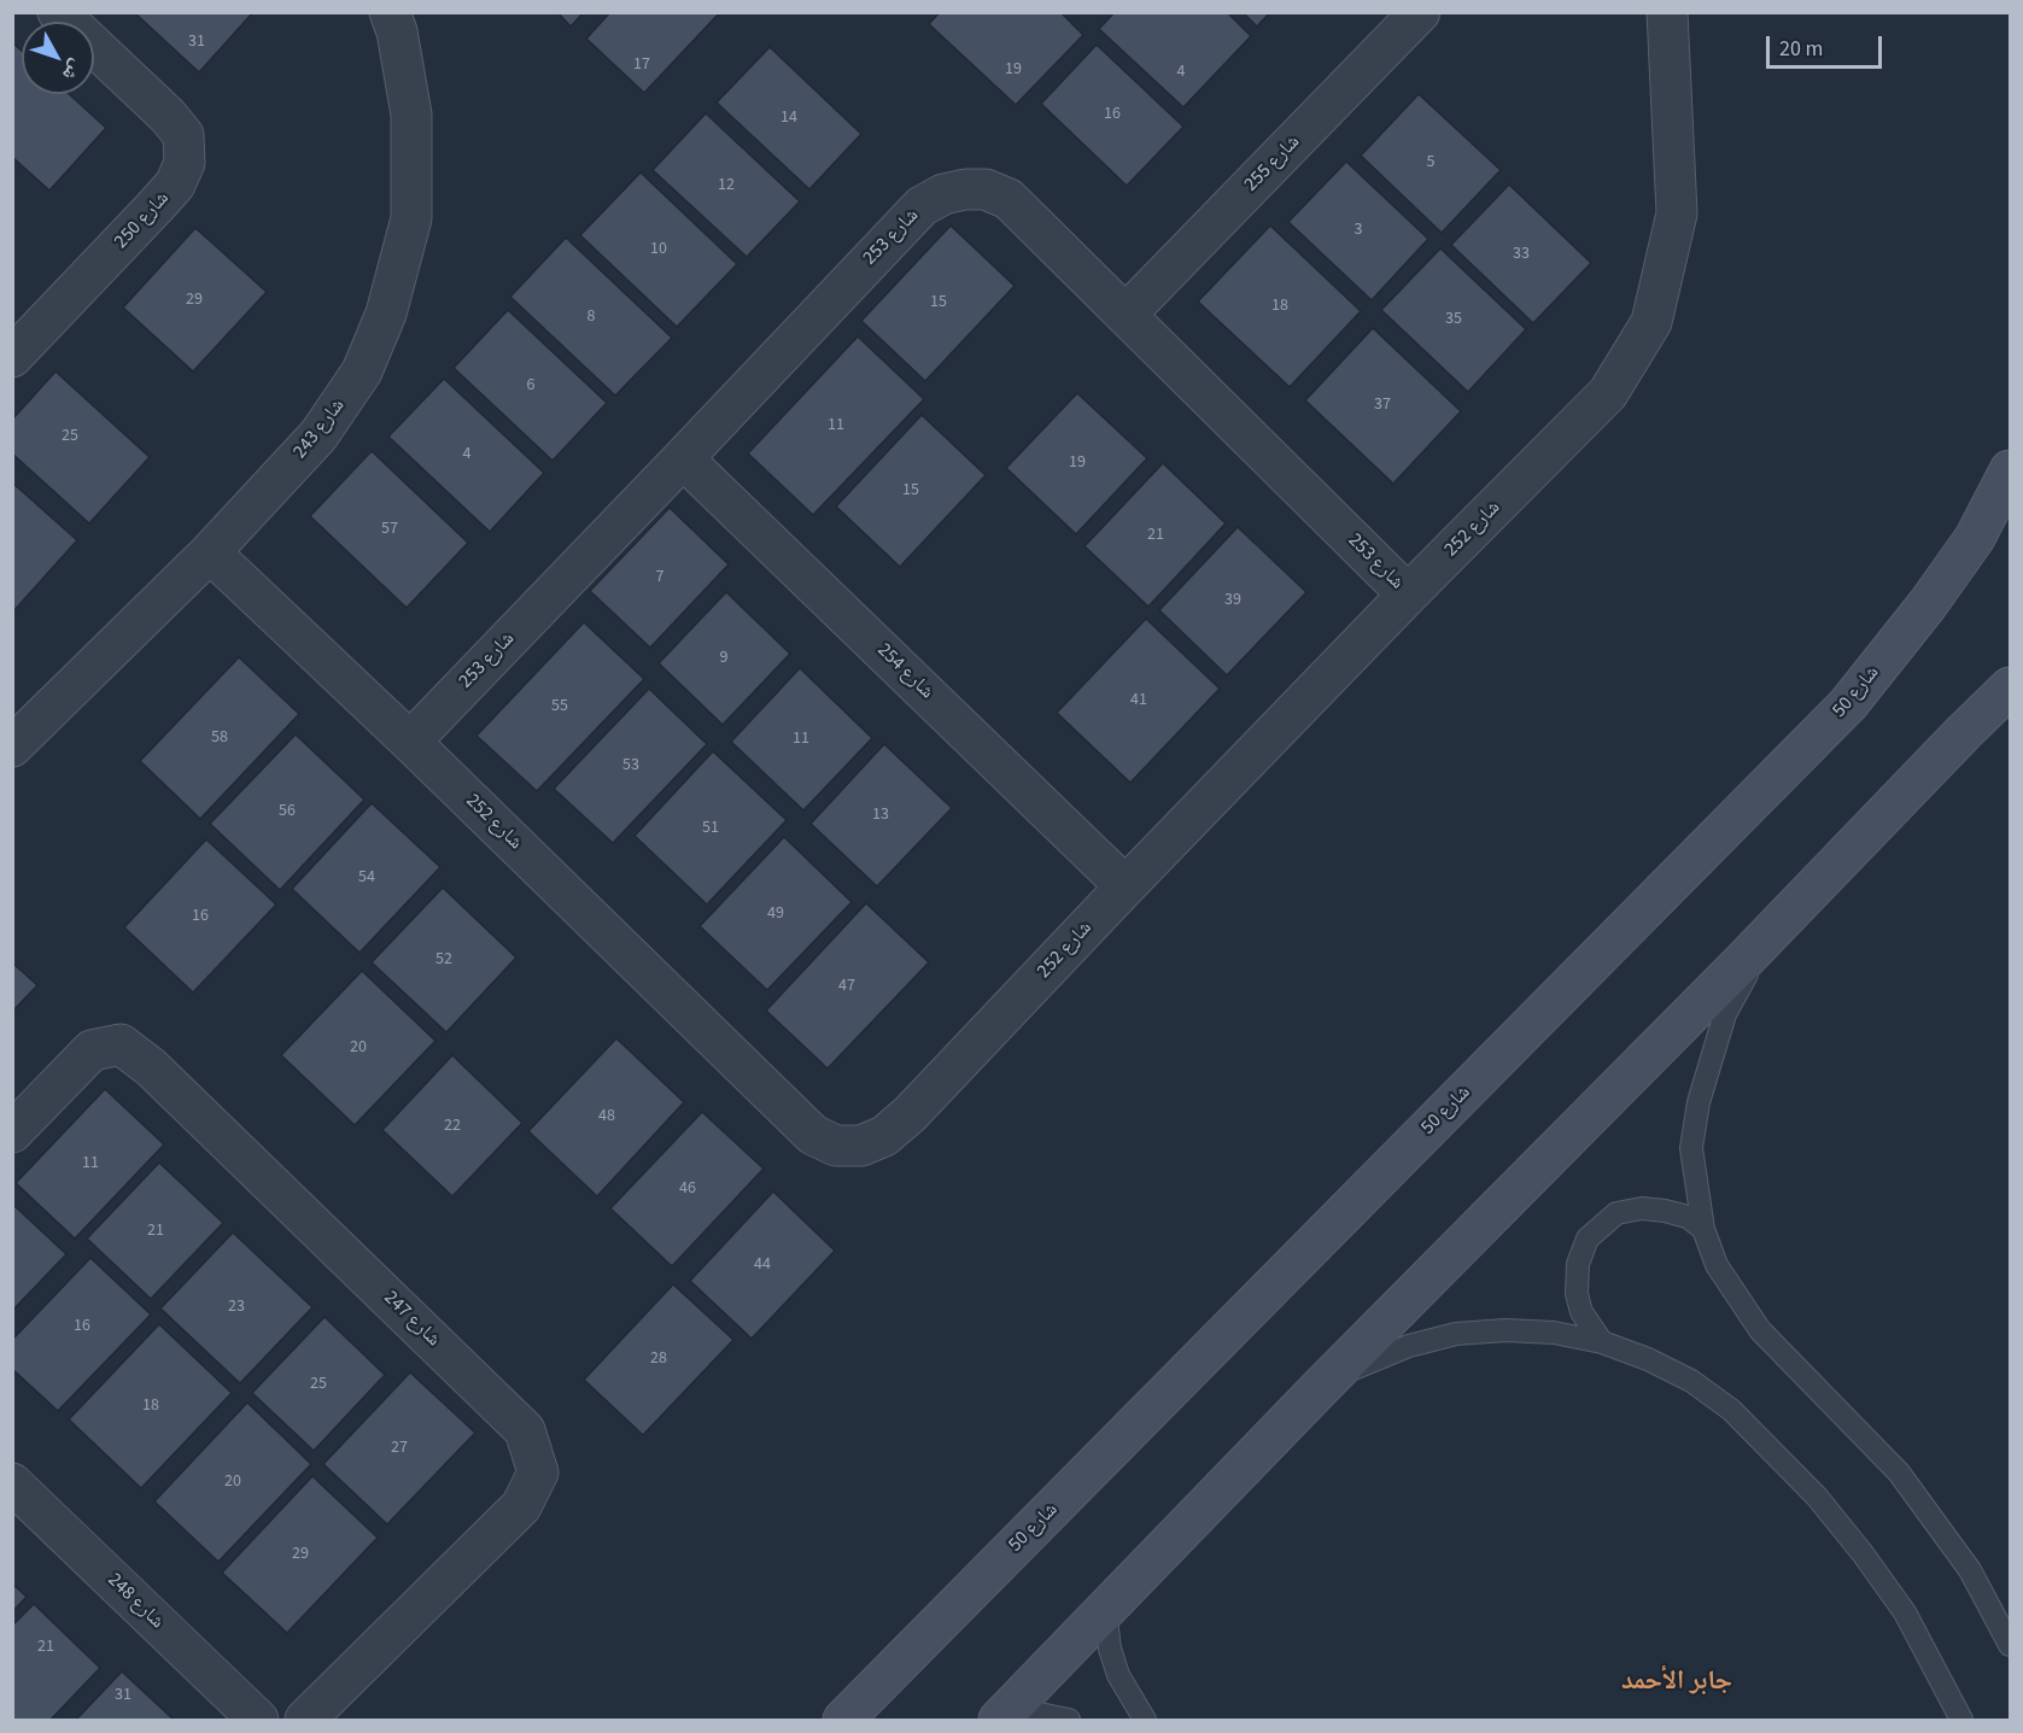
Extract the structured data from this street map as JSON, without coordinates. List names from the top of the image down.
{
  "streets": {
    "main road": ["شارع 50"],
    "street": [
      "شارع 255",
      "شارع 250",
      "شارع 253",
      "شارع 243",
      "شارع 252",
      "شارع 254",
      "شارع 247",
      "شارع 248"
    ]
  },
  "crossings": [
    ["شارع 255", "شارع 253"],
    ["شارع 253", "شارع 252"],
    ["شارع 253", "شارع 254"],
    ["شارع 243", "شارع 252"],
    ["شارع 252", "شارع 254"]
  ],
  "districts": ["جابر الأحمد"],
  "house_numbers": [
    "31",
    "17",
    "19",
    "4",
    "16",
    "14",
    "5",
    "12",
    "3",
    "10",
    "33",
    "29",
    "15",
    "18",
    "8",
    "35",
    "6",
    "37",
    "11",
    "25",
    "4",
    "19",
    "15",
    "57",
    "21",
    "7",
    "39",
    "9",
    "41",
    "55",
    "58",
    "11",
    "53",
    "56",
    "13",
    "51",
    "54",
    "49",
    "16",
    "52",
    "47",
    "20",
    "48",
    "22",
    "11",
    "46",
    "21",
    "44",
    "23",
    "16",
    "28",
    "25",
    "18",
    "27",
    "20",
    "29",
    "21",
    "31"
  ],
  "scale_bar": "20 m",
  "north": "bottom right"
}
